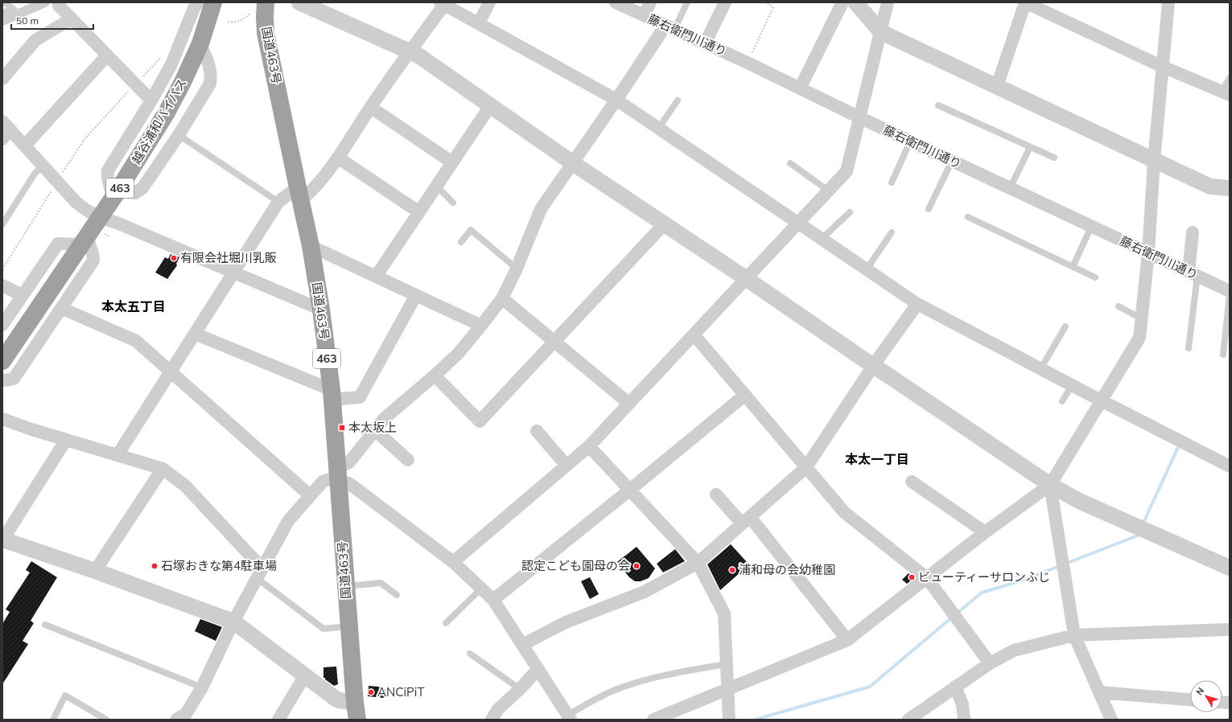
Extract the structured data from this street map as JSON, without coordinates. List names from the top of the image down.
{
  "streets": {
    "highway": ["国道463号", "越谷浦和バイパス", "463"],
    "street": ["藤右衛門川通り"]
  },
  "districts": ["本太五丁目", "本太一丁目"],
  "places": {
    "other": [
      "有限会社堀川乳販",
      "石塚おきな第4駐車場",
      "認定こども園母の会",
      "浦和母の会幼稚園",
      "ビューティーサロンふじ",
      "ANCiPiT"
    ],
    "transit": ["本太坂上"]
  },
  "scale_bar": "50 m",
  "north": "top left"
}
